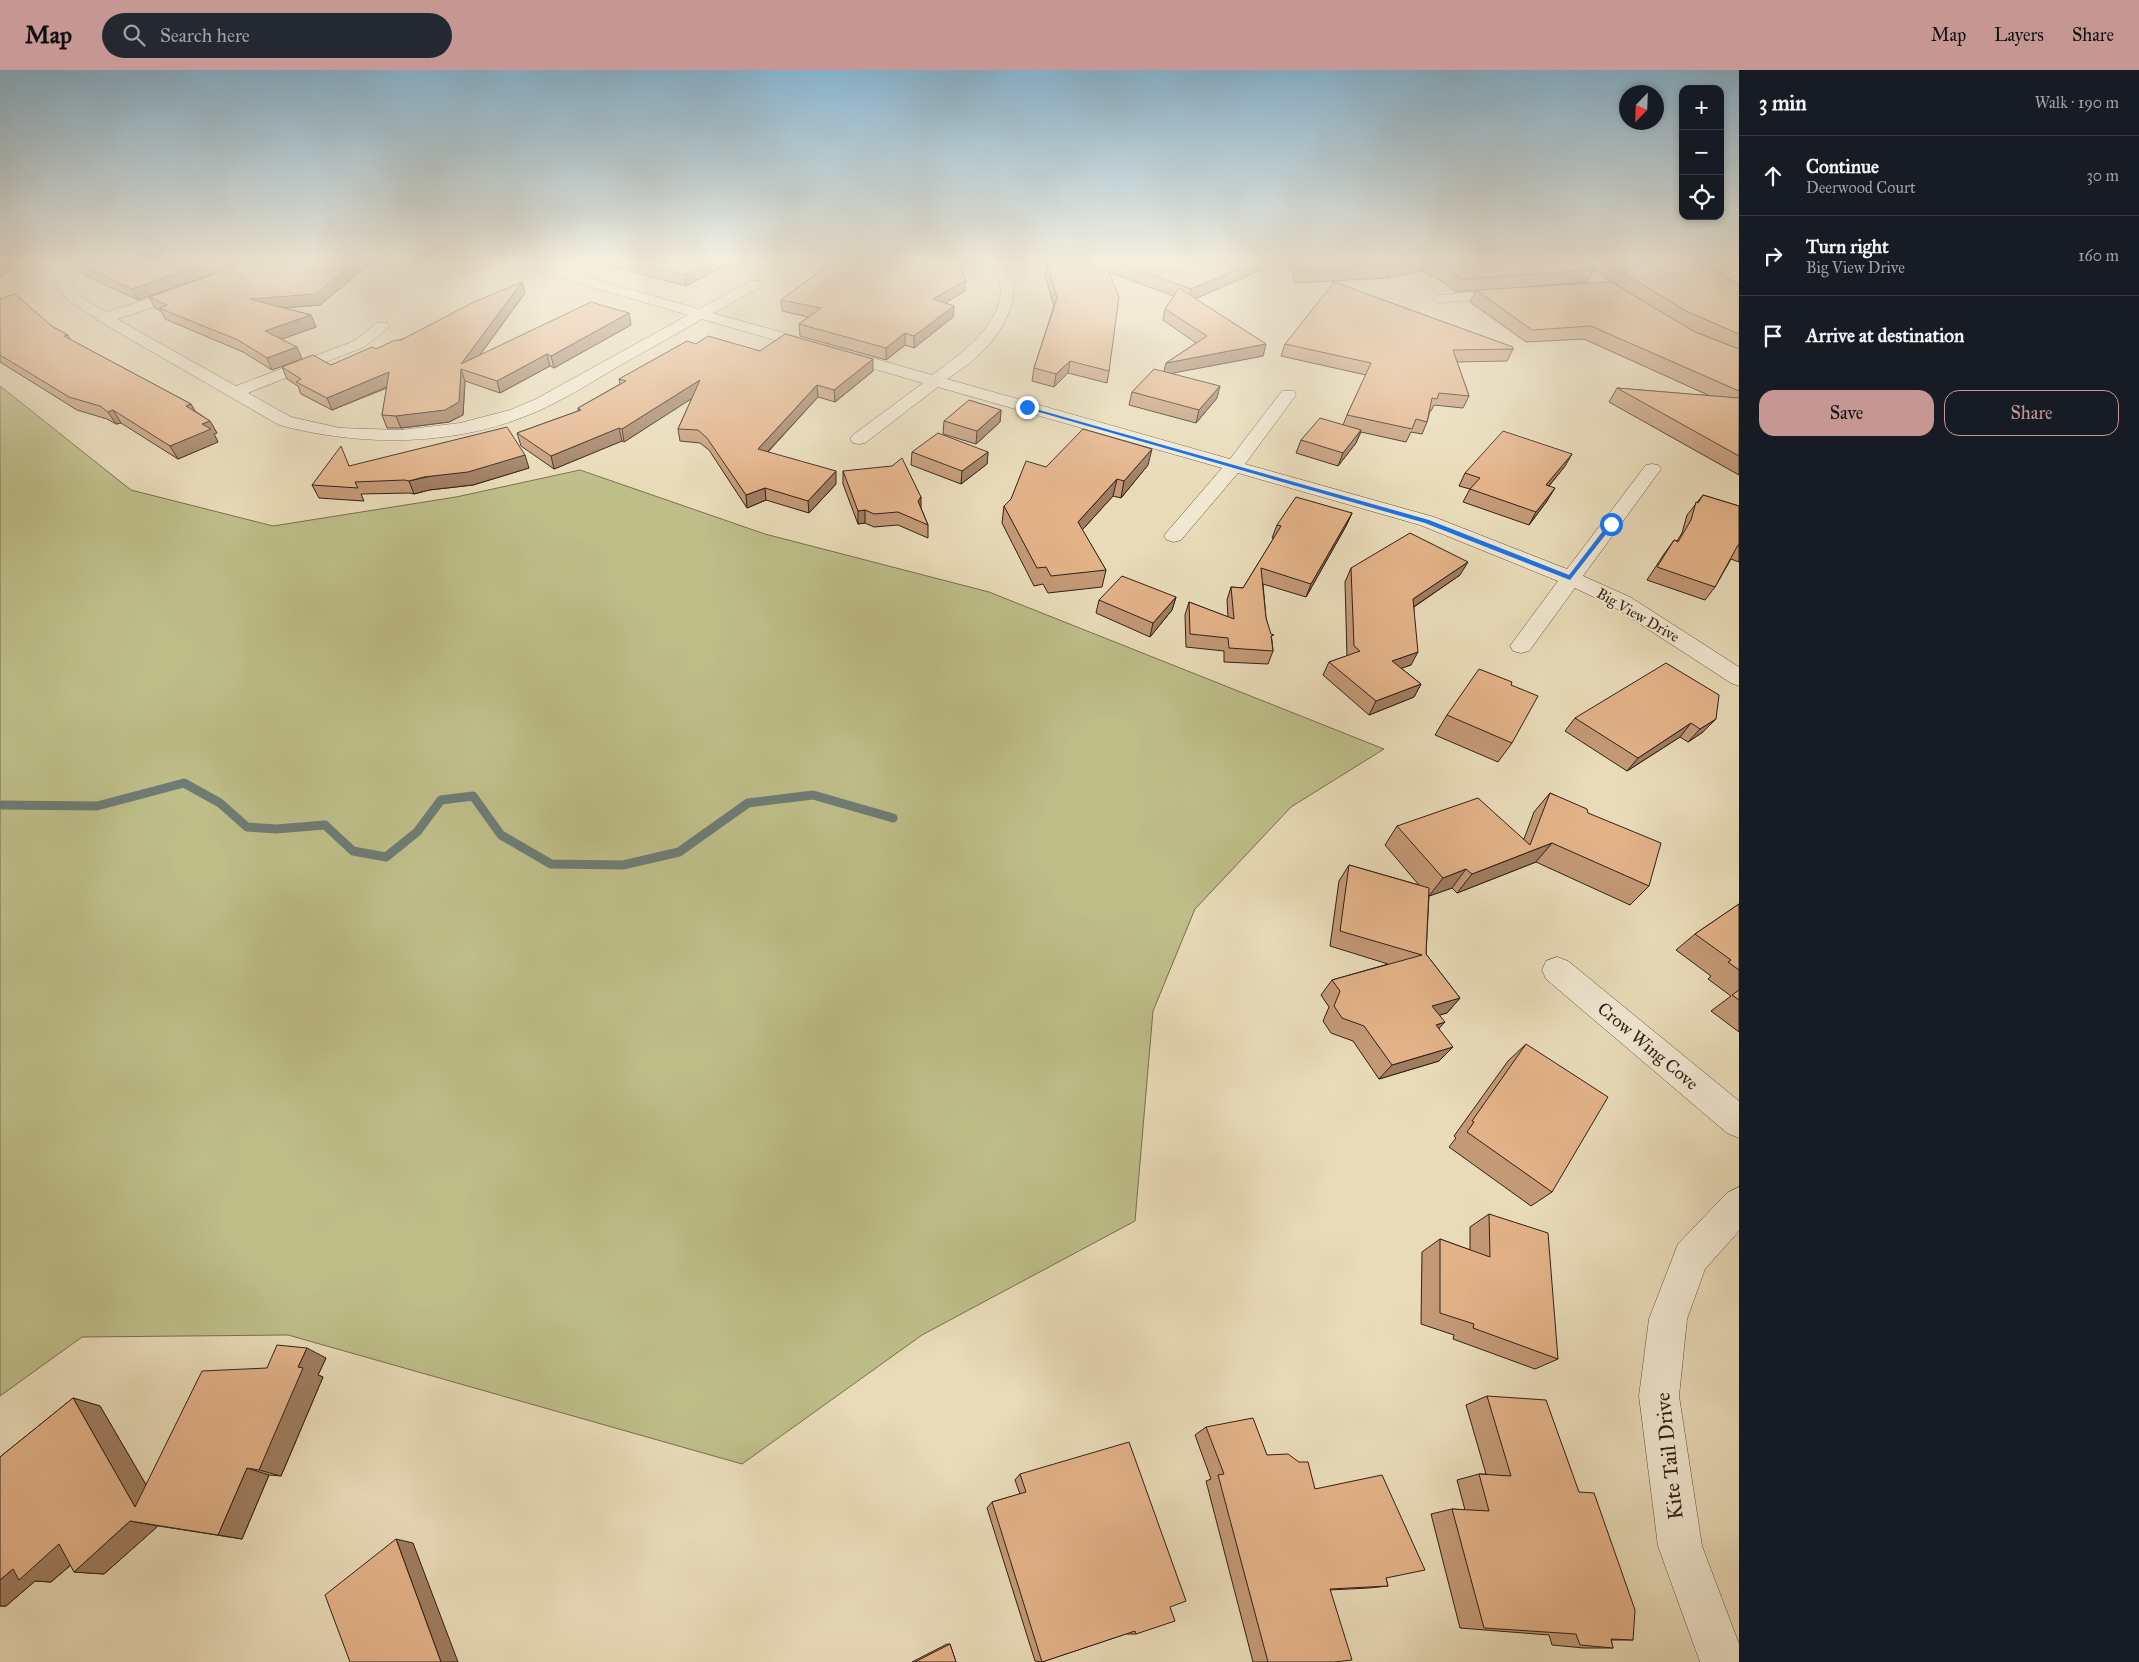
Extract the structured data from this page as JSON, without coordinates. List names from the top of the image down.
{
  "streets": {
    "street": ["Big View Drive", "Crow Wing Cove", "Kite Tail Drive"]
  },
  "north": "bottom left",
  "page": {
    "header": "Map",
    "search": "Search here",
    "nav": ["Map", "Layers", "Share"],
    "heading": ["3 min", "Walk · 190 m"],
    "map_buttons": ["+", "−"],
    "list": [
      ["Continue", "Deerwood Court", "30 m"],
      ["Turn right", "Big View Drive", "160 m"],
      "Arrive at destination"
    ],
    "buttons": ["Save", "Share"]
  }
}
